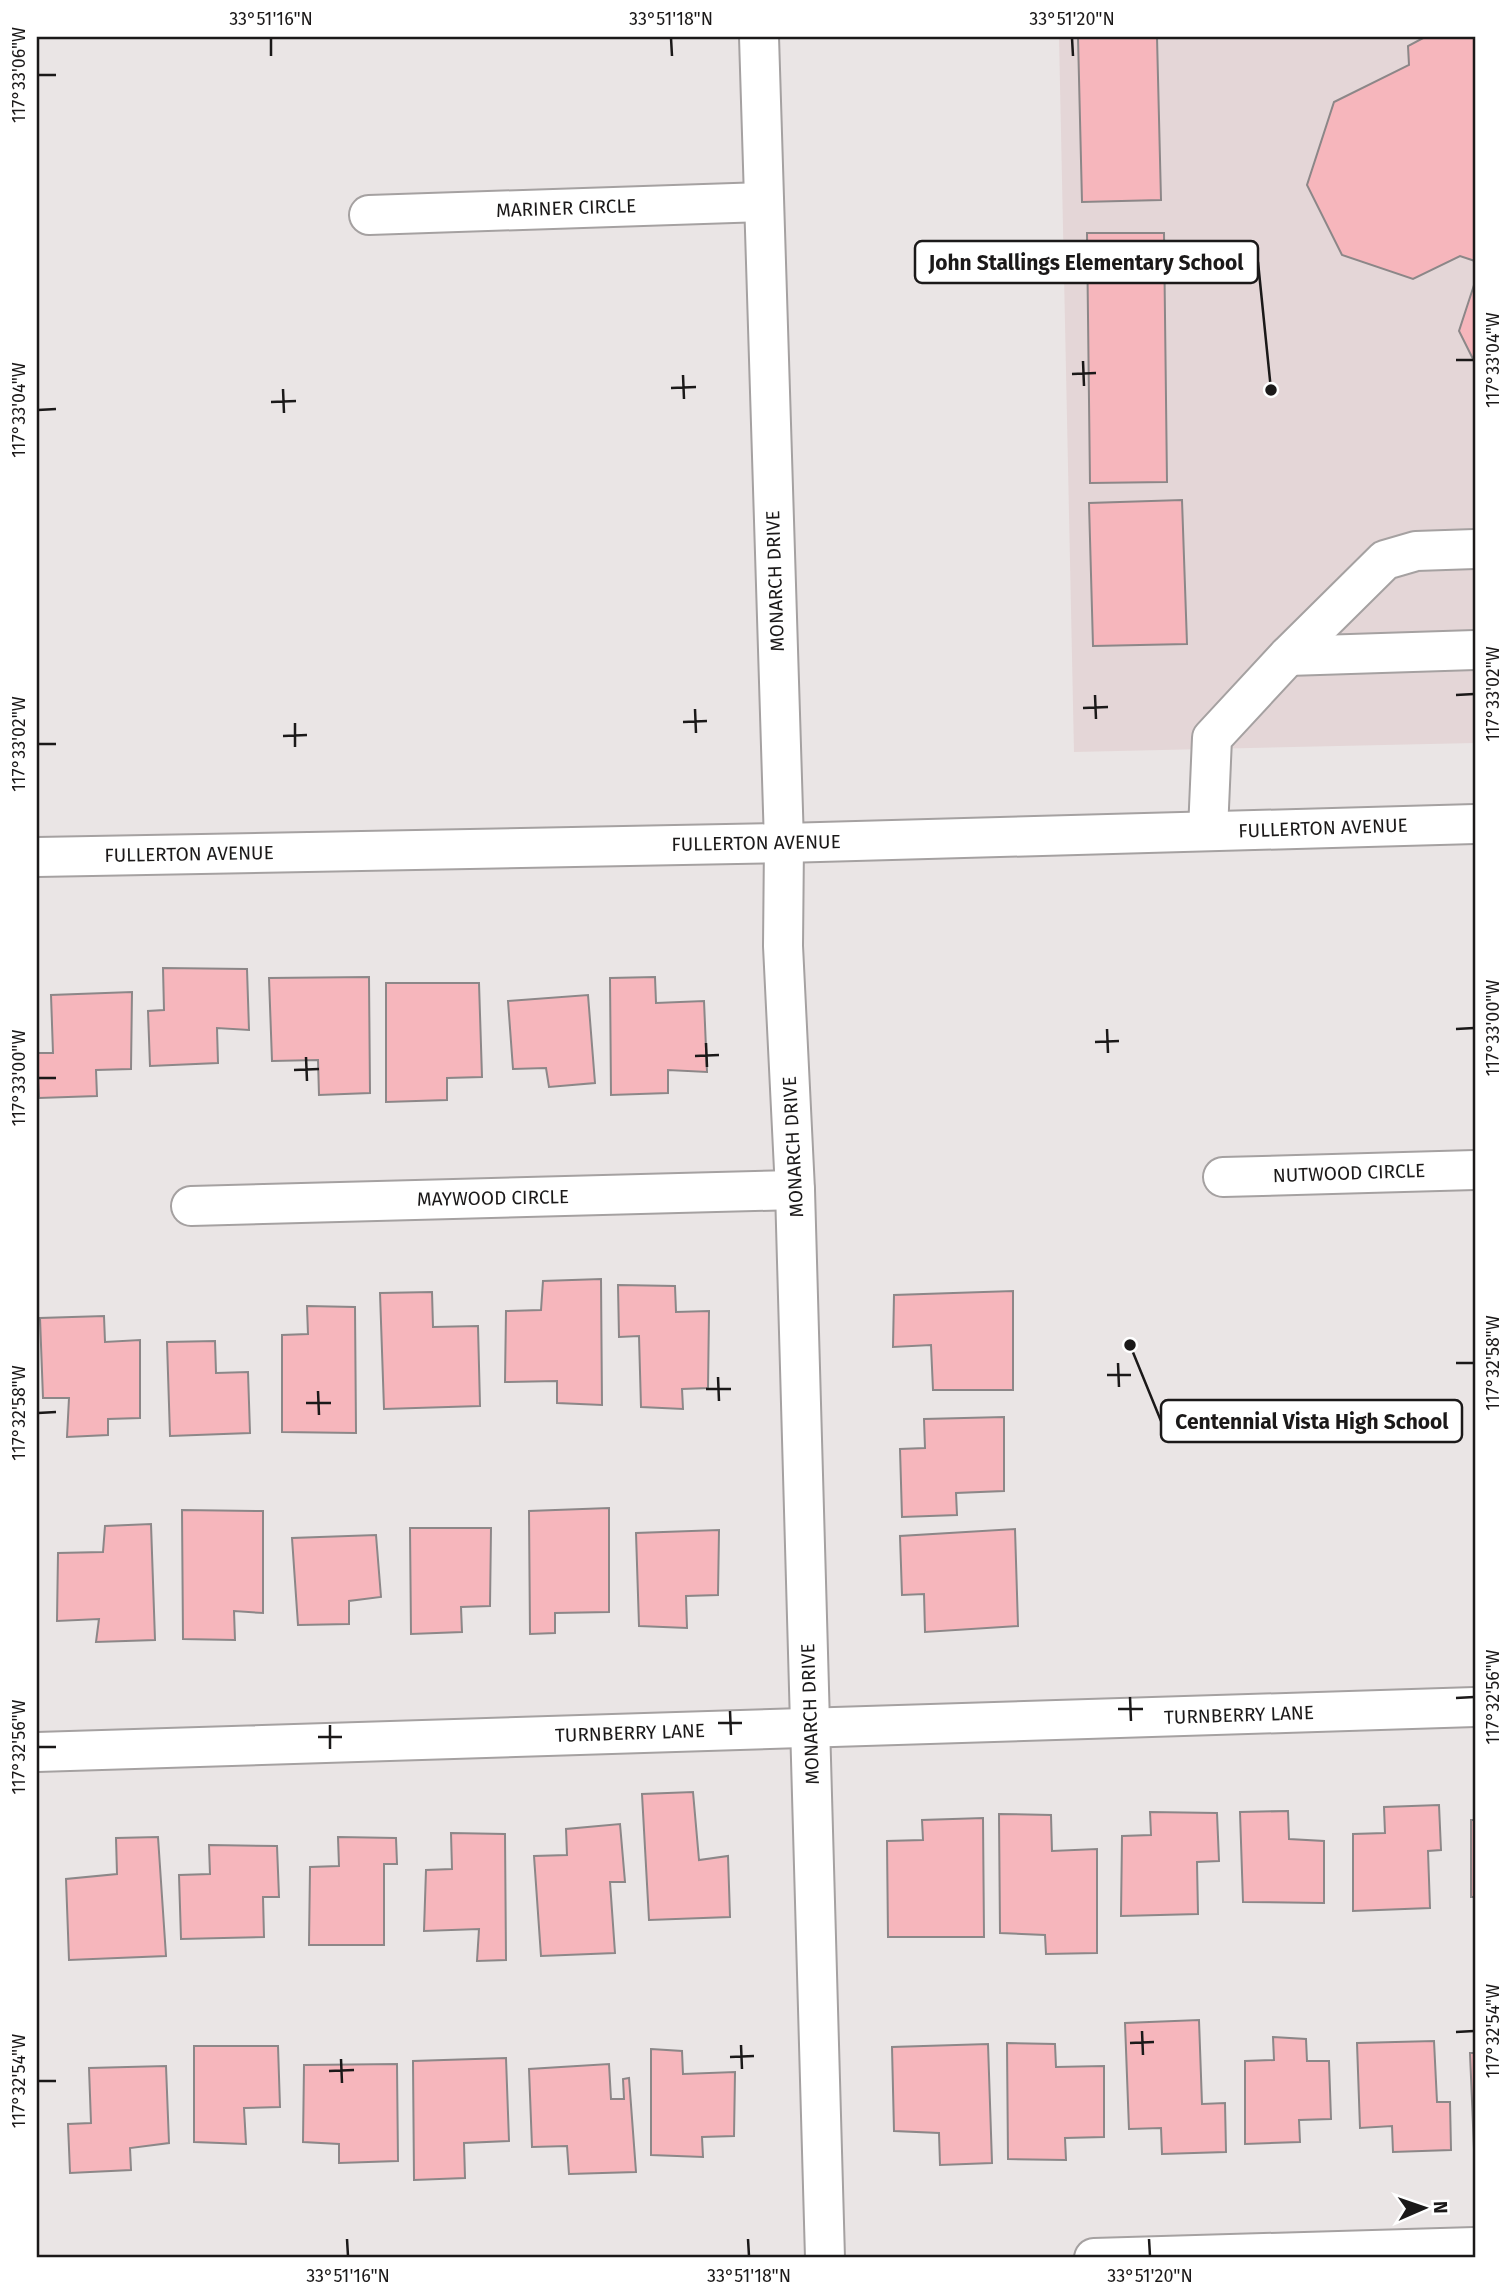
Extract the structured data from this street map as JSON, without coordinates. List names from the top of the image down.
{
  "streets": {
    "street": [
      "MARINER CIRCLE",
      "MONARCH DRIVE",
      "FULLERTON AVENUE",
      "NUTWOOD CIRCLE",
      "MAYWOOD CIRCLE",
      "TURNBERRY LANE"
    ]
  },
  "crossings": [
    ["MARINER CIRCLE", "MONARCH DRIVE"],
    ["MONARCH DRIVE", "FULLERTON AVENUE"],
    ["MONARCH DRIVE", "MAYWOOD CIRCLE"],
    ["MONARCH DRIVE", "TURNBERRY LANE"]
  ],
  "places": ["John Stallings Elementary School", "Centennial Vista High School"],
  "north": "right",
  "coordinates": [
    "33°51'16\"N",
    "33°51'18\"N",
    "33°51'20\"N",
    "117°33'06\"W",
    "117°33'04\"W",
    "117°33'02\"W",
    "117°33'00\"W",
    "117°32'58\"W",
    "117°32'56\"W",
    "117°32'54\"W"
  ]
}
